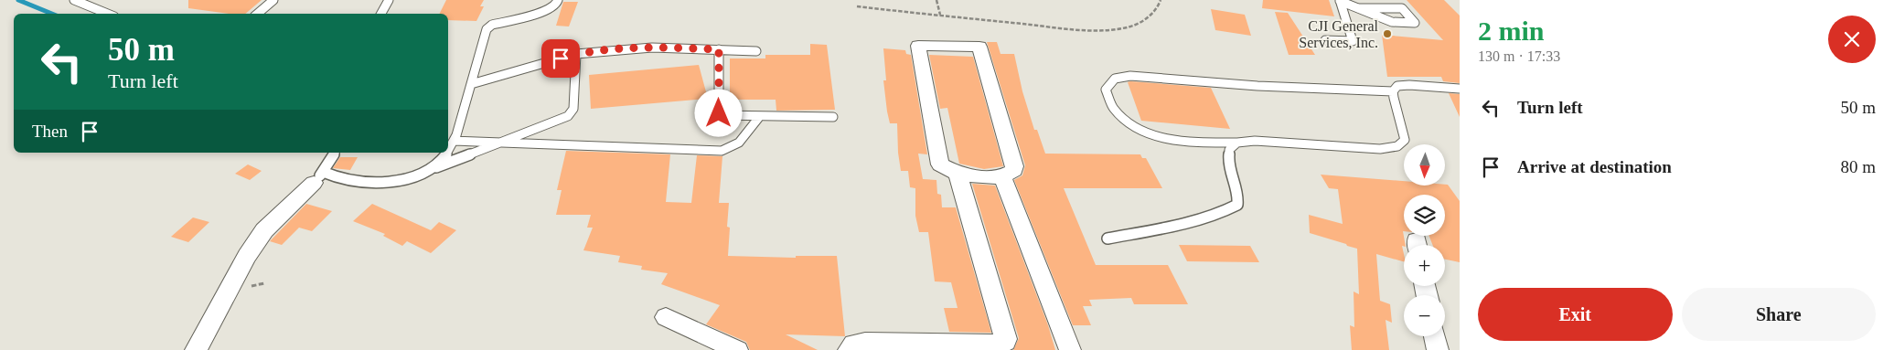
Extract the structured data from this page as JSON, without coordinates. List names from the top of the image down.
{
  "places": ["CJI General Services, Inc."],
  "north": "bottom",
  "page": {
    "heading": ["2 min", "130 m · 17:33"],
    "turn": ["50 m", "Turn left"],
    "list": [
      {
        "name": "Turn left",
        "value": "50 m"
      },
      {
        "name": "Arrive at destination",
        "value": "80 m"
      }
    ],
    "then": "Then",
    "map_buttons": ["+", "−"],
    "buttons": ["Exit", "Share"]
  }
}
